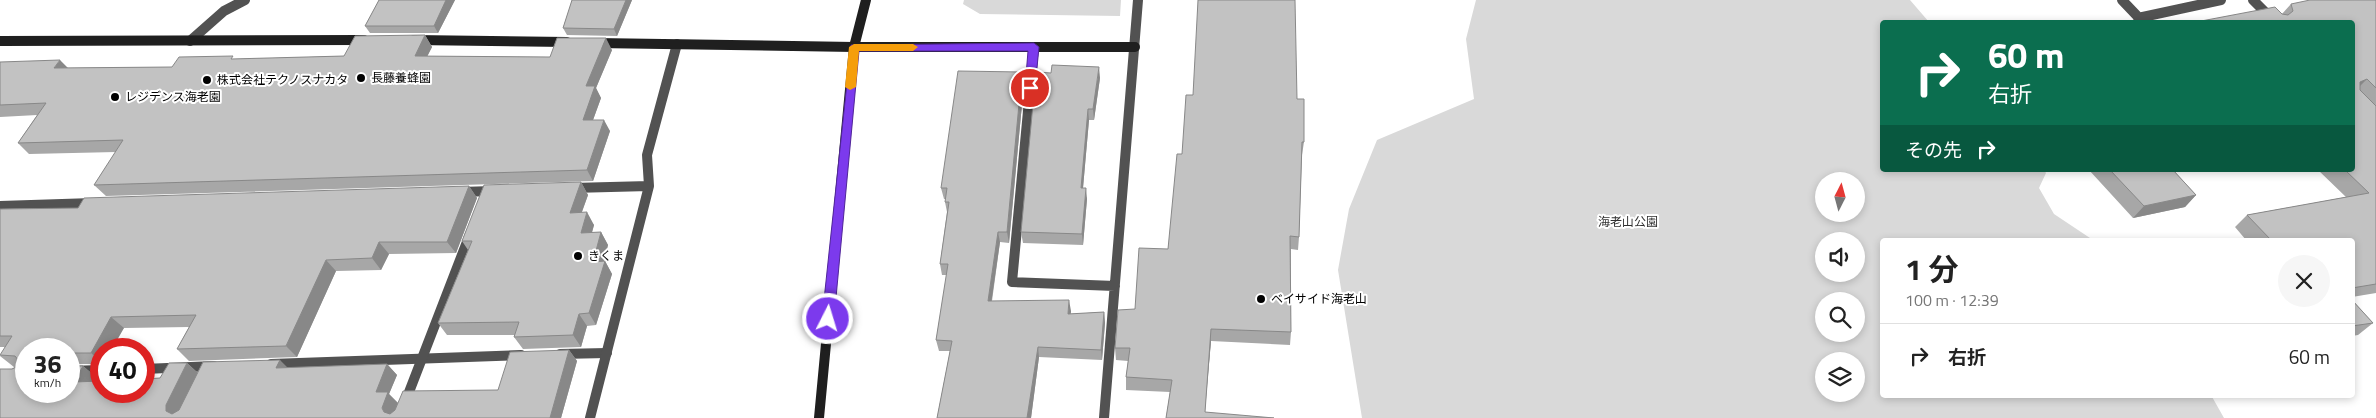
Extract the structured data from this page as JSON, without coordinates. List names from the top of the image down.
{
  "parks": ["海老山公園"],
  "places": [
    "長藤養蜂園",
    "株式会社テクノスナカタ",
    "レジデンス海老園",
    "きくま",
    "ベイサイド海老山"
  ],
  "north": "top",
  "page": {
    "turn": ["60 m", "右折"],
    "then": "その先",
    "heading": ["1 分", "100 m · 12:39"],
    "list": [
      {
        "name": "右折",
        "value": "60 m"
      }
    ],
    "speed": "36 km/h",
    "limit": "40"
  }
}
